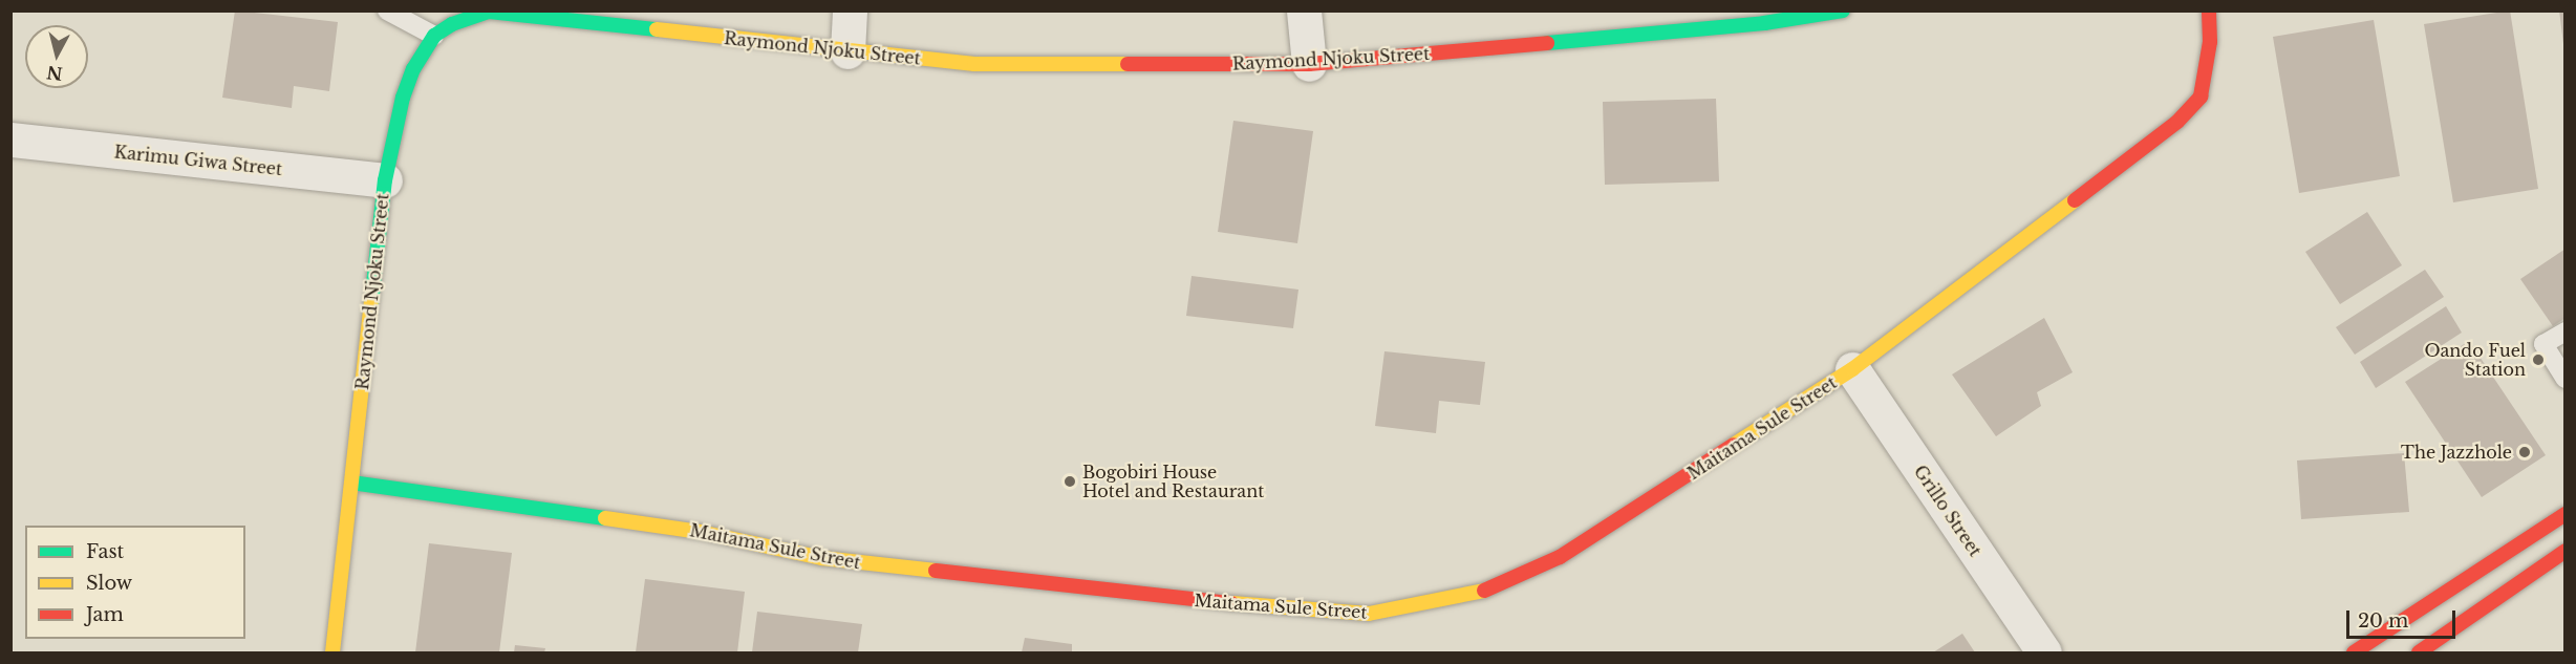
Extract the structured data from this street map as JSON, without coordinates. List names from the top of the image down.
{
  "streets": {
    "street": [
      "Raymond Njoku Street",
      "Karimu Giwa Street",
      "Maitama Sule Street",
      "Grillo Street"
    ]
  },
  "crossings": [
    ["Raymond Njoku Street", "Karimu Giwa Street"],
    ["Raymond Njoku Street", "Maitama Sule Street"],
    ["Maitama Sule Street", "Grillo Street"]
  ],
  "places": ["Oando Fuel Station", "The Jazzhole", "Bogobiri House Hotel and Restaurant"],
  "legend": ["Fast", "Slow", "Jam"],
  "scale_bar": "20 m",
  "north": "bottom"
}
